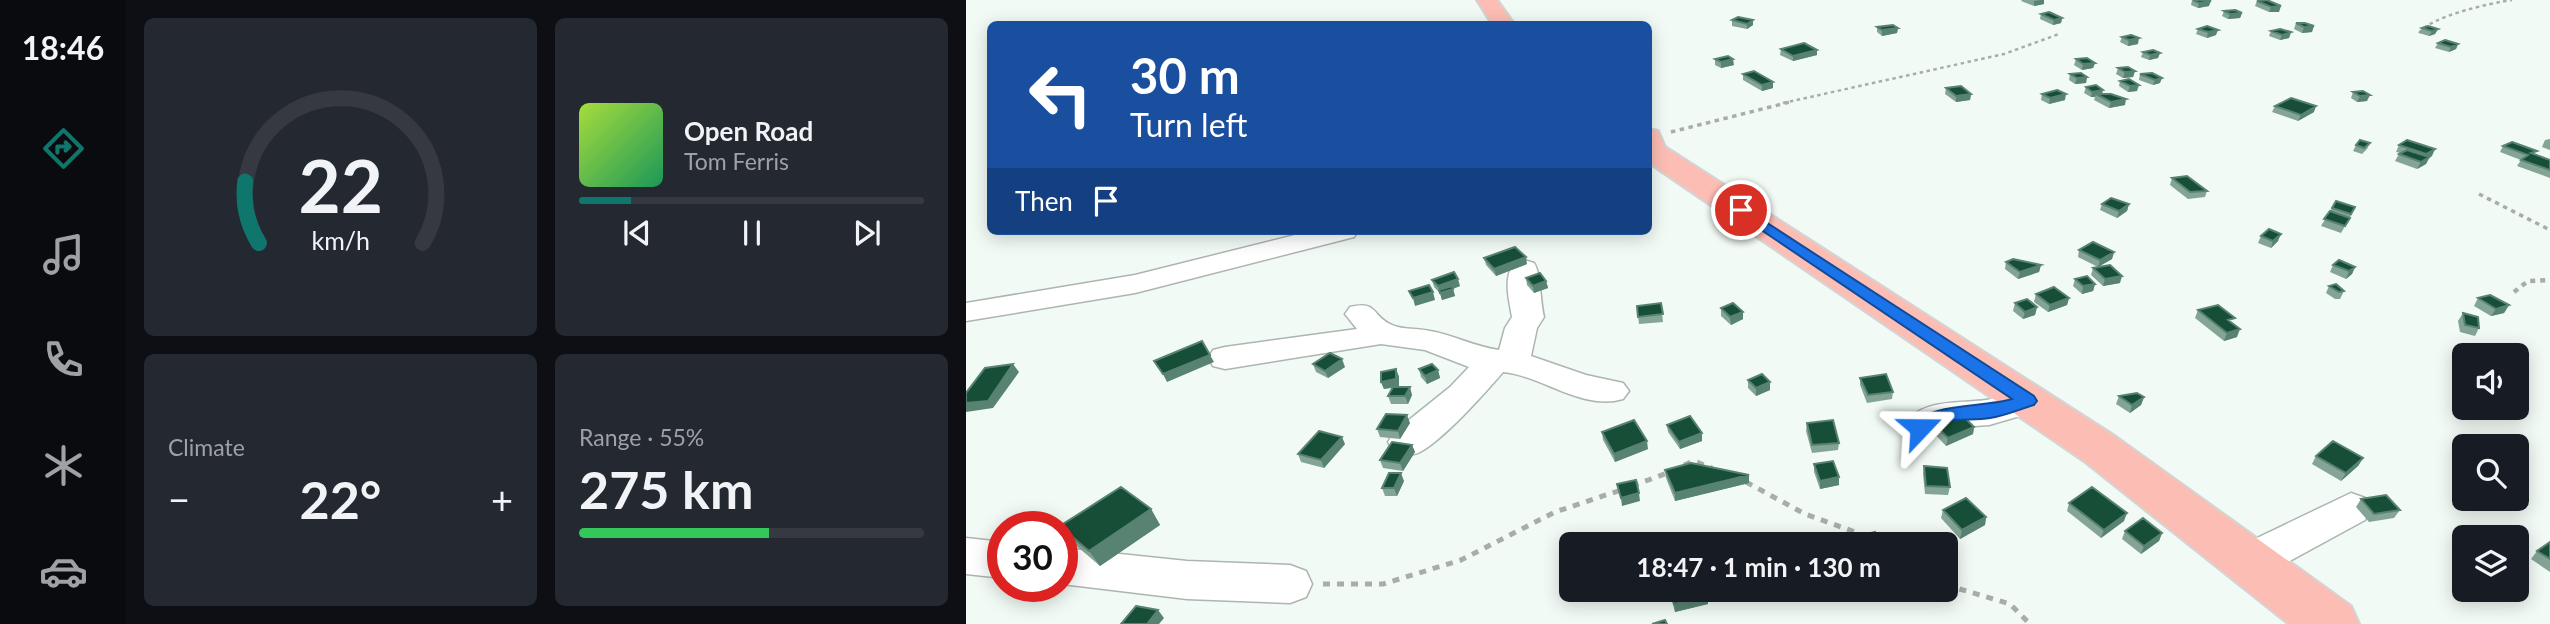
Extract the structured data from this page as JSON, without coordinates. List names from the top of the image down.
{
  "page": {
    "tabs": "18:46",
    "turn": ["30 m", "Turn left"],
    "song": ["Open Road", "Tom Ferris"],
    "then": "Then",
    "tile": [
      "Climate",
      ["Range · 55%", "275 km"]
    ],
    "heat": ["−", "22°", "+"],
    "limit": "30",
    "trip": "18:47 · 1 min · 130 m",
    "gauge": ["22", "km/h"]
  }
}
